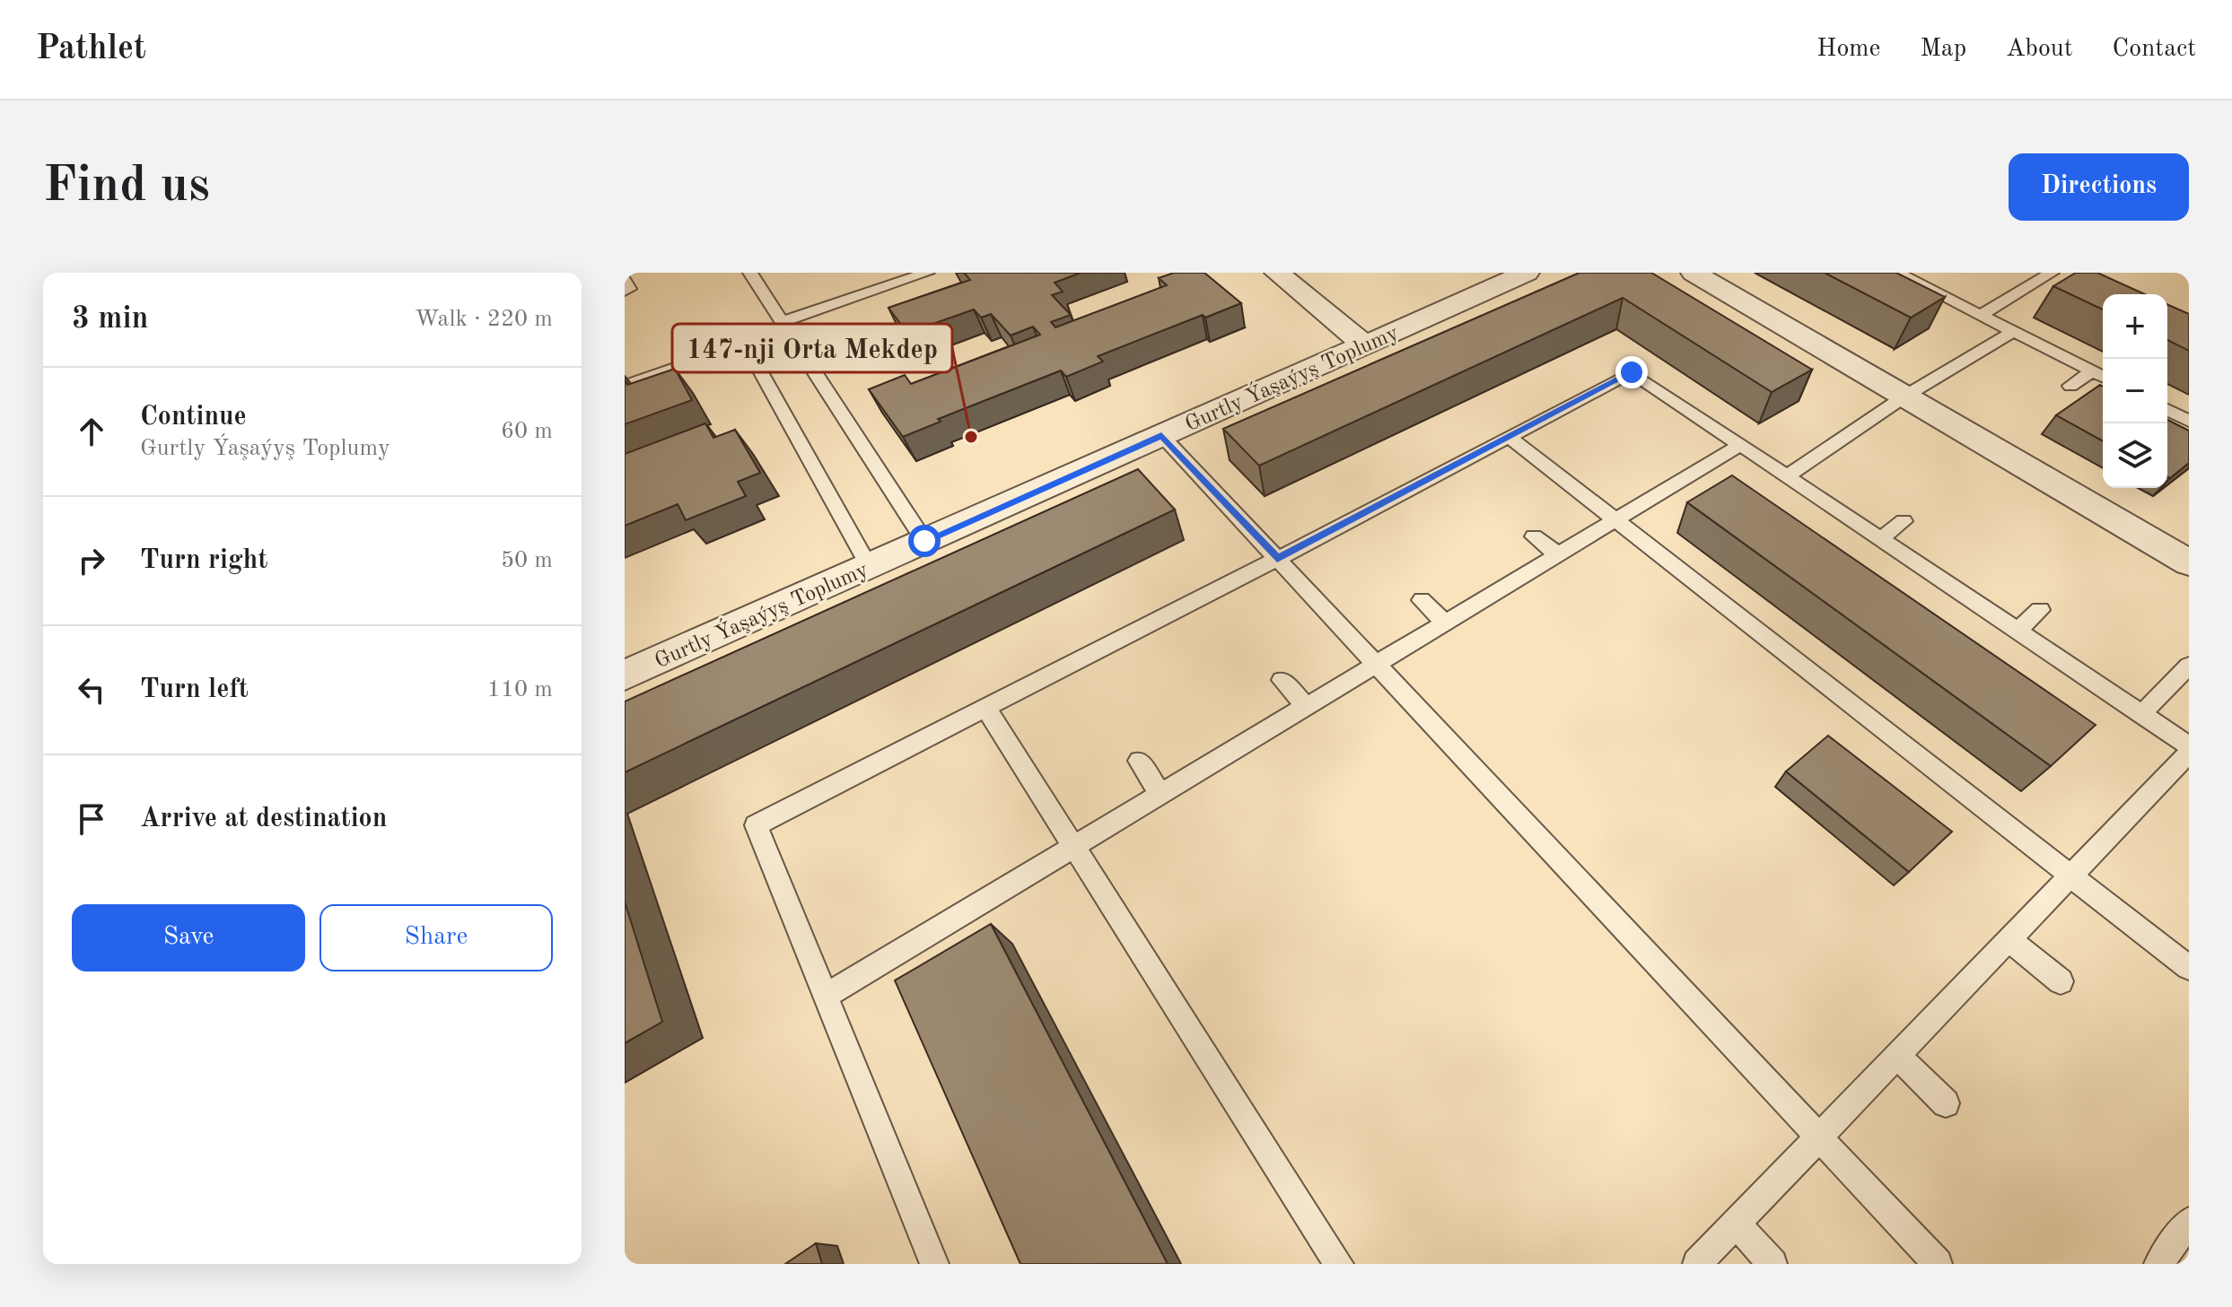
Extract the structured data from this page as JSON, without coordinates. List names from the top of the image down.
{
  "streets": {
    "street": ["Gurtly Ýaşaýyş Toplumy"]
  },
  "places": ["147-nji Orta Mekdep"],
  "page": {
    "header": "Pathlet",
    "nav": [
      "Home",
      "Map",
      "About",
      "Contact"
    ],
    "buttons": [
      "Directions",
      ["Save", "Share"]
    ],
    "title": "Find us",
    "heading": ["3 min", "Walk · 220 m"],
    "map_buttons": ["+", "−"],
    "list": [
      ["Continue", "Gurtly Ýaşaýyş Toplumy", "60 m"],
      ["Turn right", "50 m"],
      ["Turn left", "110 m"],
      "Arrive at destination"
    ]
  }
}
